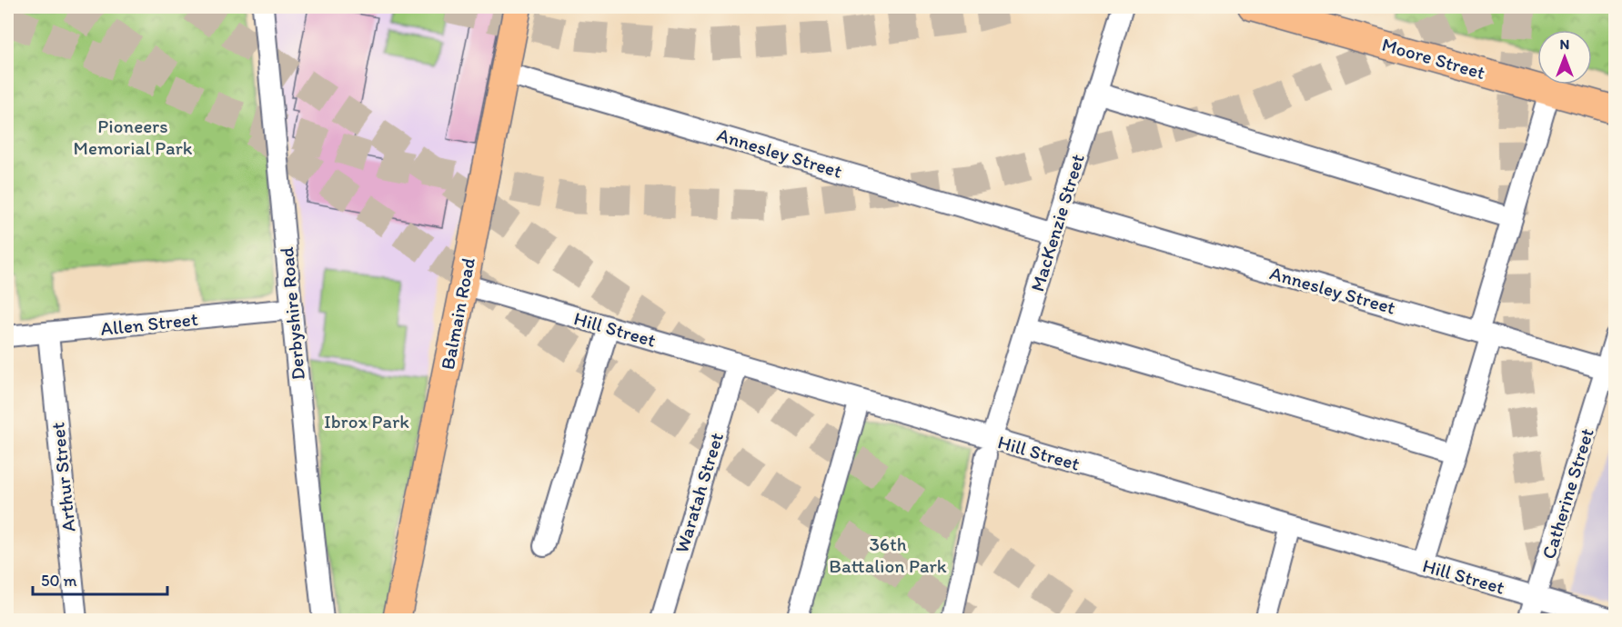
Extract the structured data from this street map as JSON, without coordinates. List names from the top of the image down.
{
  "streets": {
    "main road": ["Moore Street", "Balmain Road"],
    "street": [
      "Annesley Street",
      "MacKenzie Street",
      "Derbyshire Road",
      "Allen Street",
      "Hill Street",
      "Arthur Street",
      "Waratah Street",
      "Catherine Street"
    ]
  },
  "crossings": [
    ["Annesley Street", "MacKenzie Street"],
    ["Annesley Street", "Balmain Road"],
    ["Annesley Street", "Catherine Street"],
    ["MacKenzie Street", "Hill Street"],
    ["Derbyshire Road", "Allen Street"],
    ["Balmain Road", "Hill Street"],
    ["Allen Street", "Arthur Street"],
    ["Hill Street", "Waratah Street"],
    ["Hill Street", "Catherine Street"]
  ],
  "parks": ["Pioneers Memorial Park", "Ibrox Park", "36th Battalion Park"],
  "scale_bar": "50 m",
  "north": "top"
}
